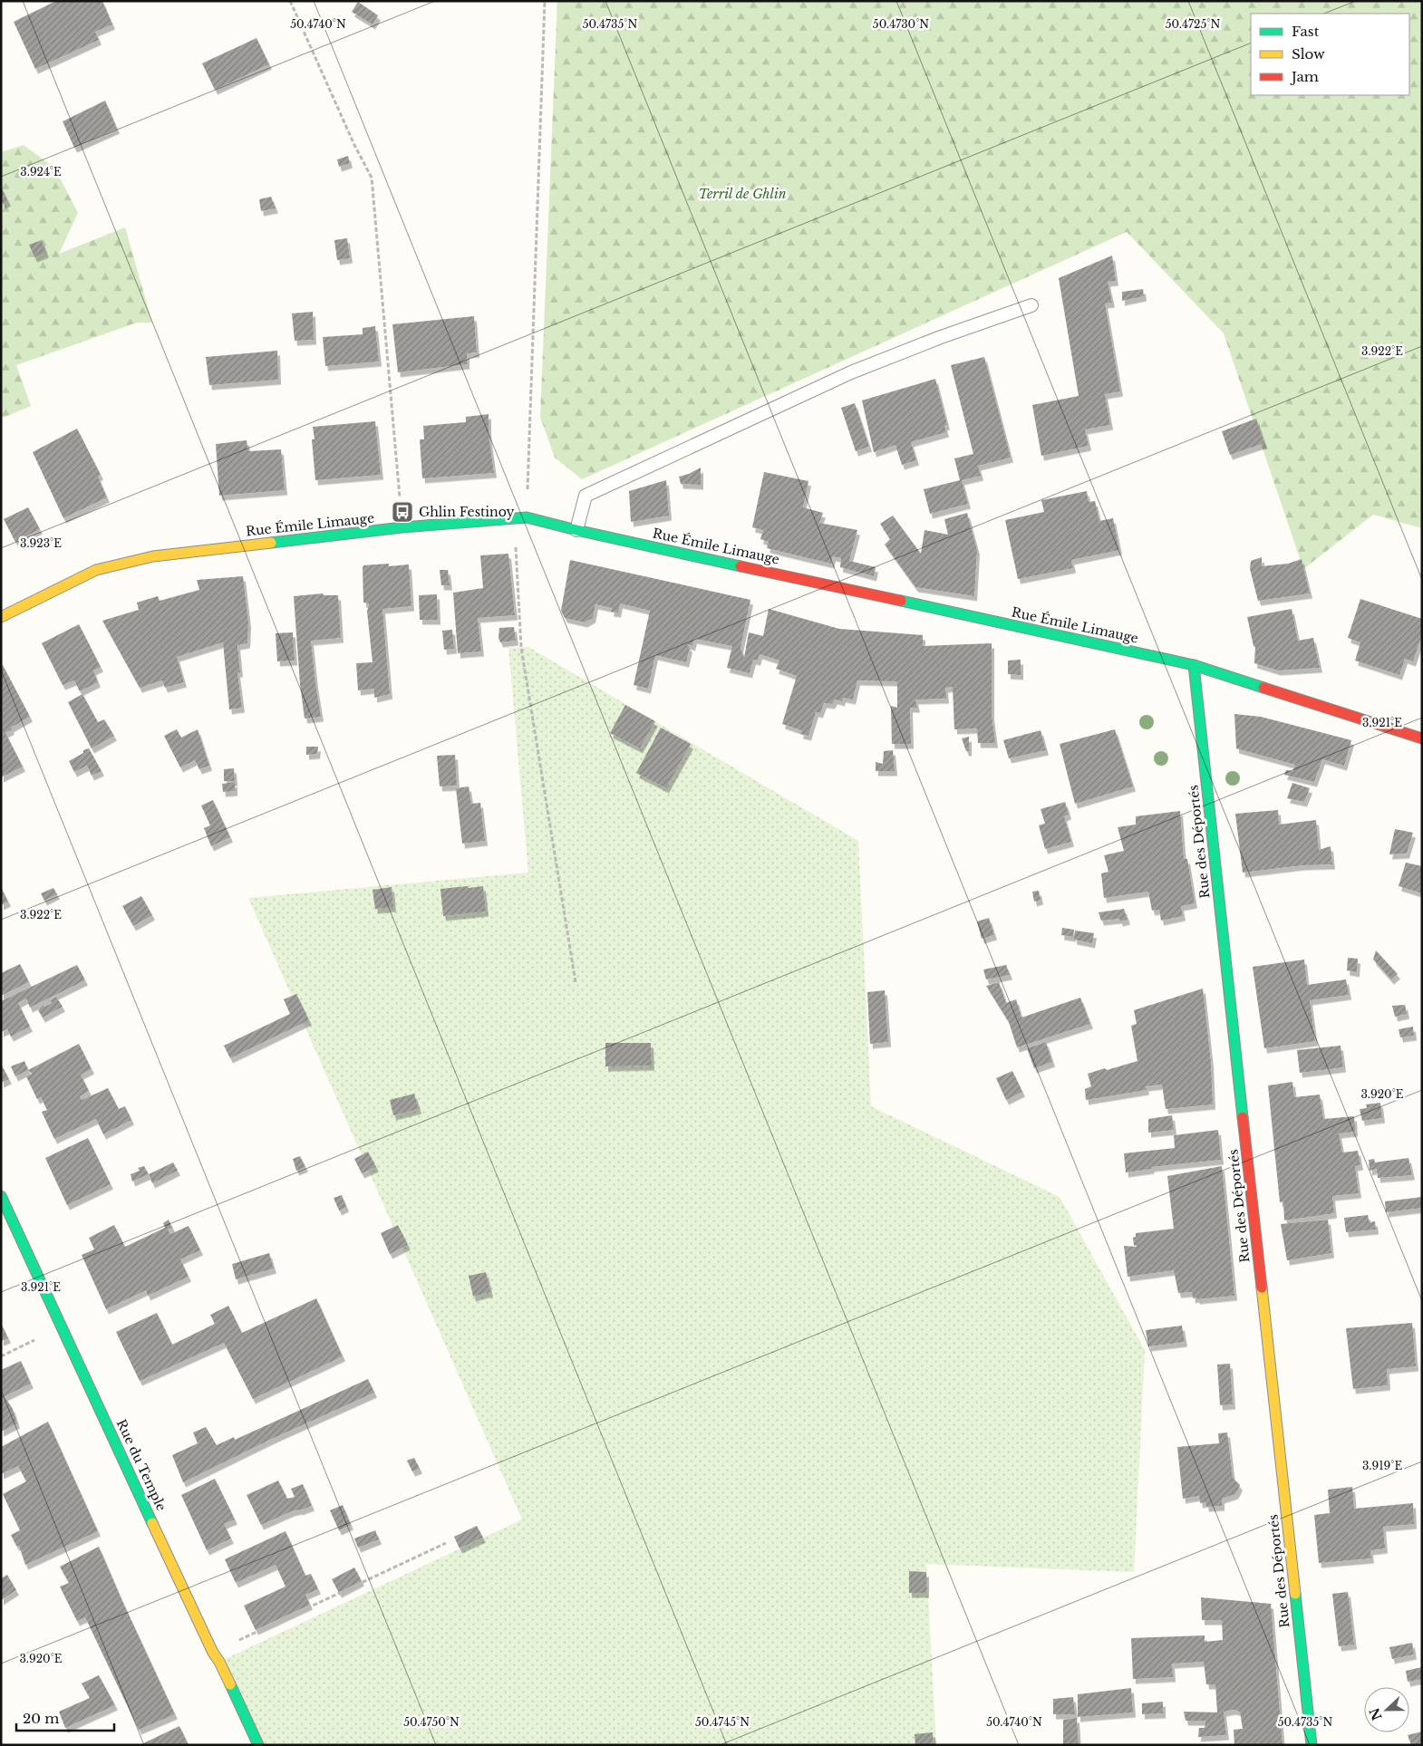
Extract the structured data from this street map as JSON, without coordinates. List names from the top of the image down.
{
  "streets": {
    "street": ["Rue Émile Limauge", "Rue des Déportés", "Rue du Temple"]
  },
  "crossings": [
    ["Rue Émile Limauge", "Rue des Déportés"]
  ],
  "parks": ["Terril de Ghlin"],
  "places": {
    "bus stop": ["Ghlin Festinoy"]
  },
  "legend": ["Fast", "Slow", "Jam"],
  "scale_bar": "20 m",
  "north": "left",
  "coordinates": [
    "50.4740°N",
    "50.4735°N",
    "50.4725°N",
    "50.4730°N",
    "3.924°E",
    "3.922°E",
    "3.923°E",
    "3.921°E",
    "3.920°E",
    "3.919°E",
    "50.4750°N",
    "50.4745°N"
  ]
}
